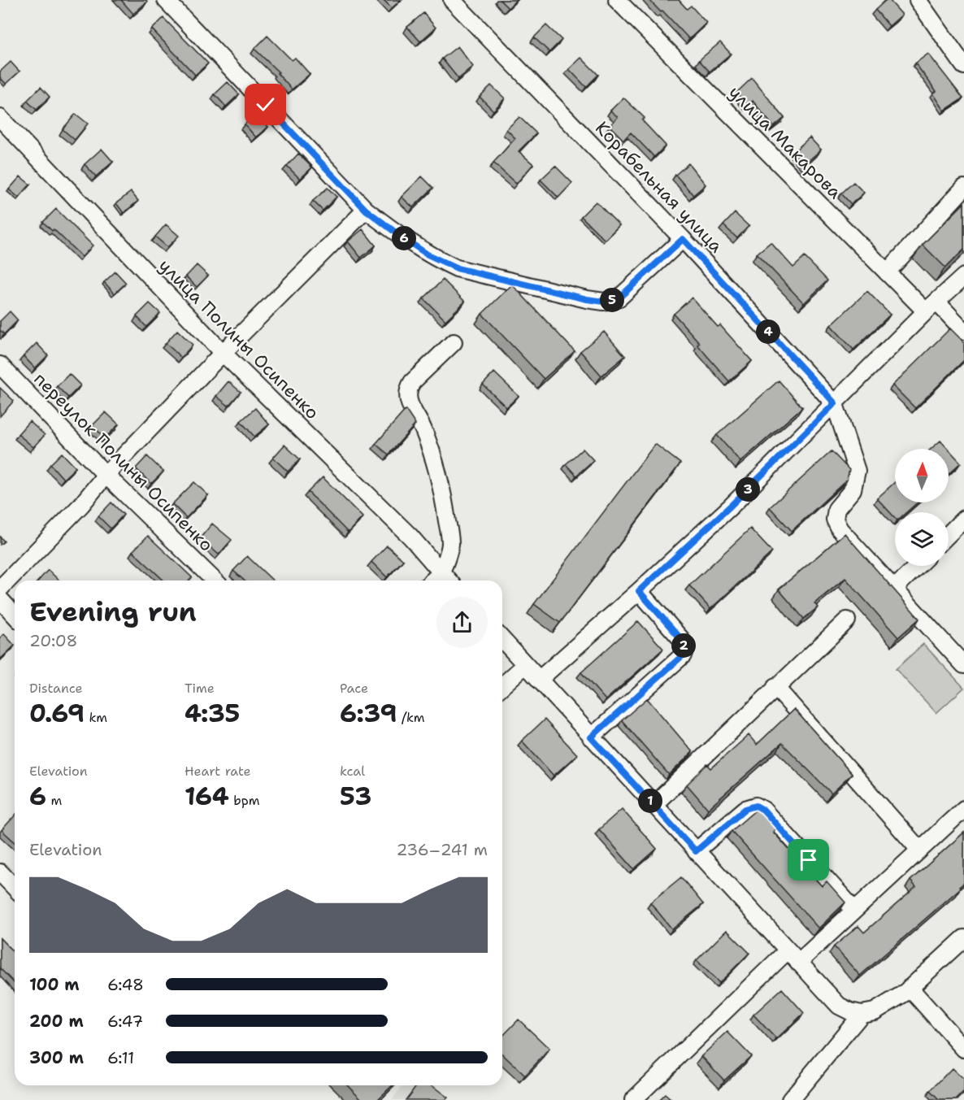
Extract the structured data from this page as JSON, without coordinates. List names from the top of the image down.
{
  "streets": {
    "street": [
      "улица Макарова",
      "Корабельная улица",
      "улица Полины Осипенко",
      "переулок Полины Осипенко"
    ]
  },
  "north": "top",
  "page": {
    "pins": [
      "6",
      "5",
      "4",
      "3",
      "2",
      "1"
    ],
    "heading": ["Evening run", "20:08"],
    "stats": [
      ["Distance", "0.69 km"],
      ["Time", "4:35"],
      ["Pace", "6:39 /km"],
      ["Elevation", "6 m"],
      ["Heart rate", "164 bpm"],
      ["kcal", "53"]
    ],
    "chart": ["Elevation", "236–241 m"],
    "list": [
      {
        "name": "100 m",
        "note": "6:48"
      },
      {
        "name": "200 m",
        "note": "6:47"
      },
      {
        "name": "300 m",
        "note": "6:11"
      }
    ]
  }
}
